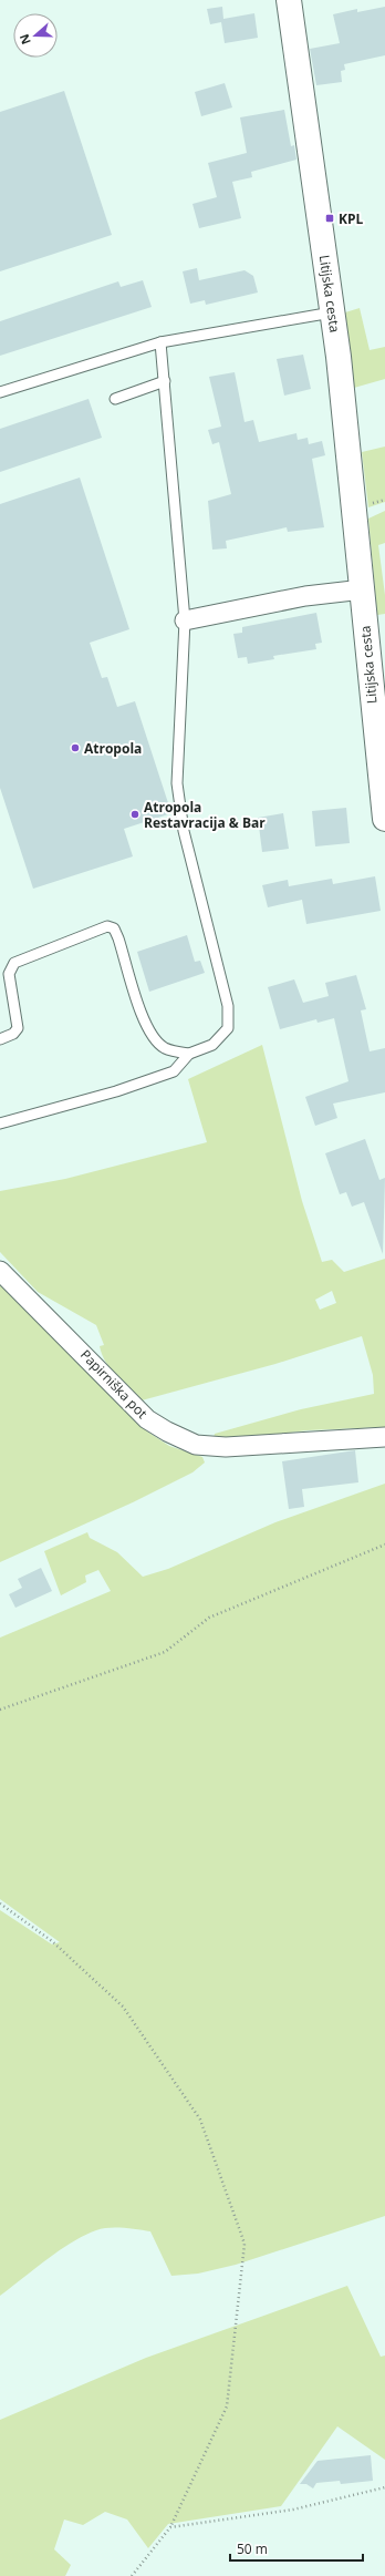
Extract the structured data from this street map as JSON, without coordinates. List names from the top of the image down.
{
  "streets": {
    "main road": ["Litijska cesta"],
    "street": ["Papirniška pot"]
  },
  "places": {
    "transit": ["KPL"],
    "other": ["Atropola", "Atropola Restavracija & Bar"]
  },
  "scale_bar": "50 m",
  "north": "left"
}
